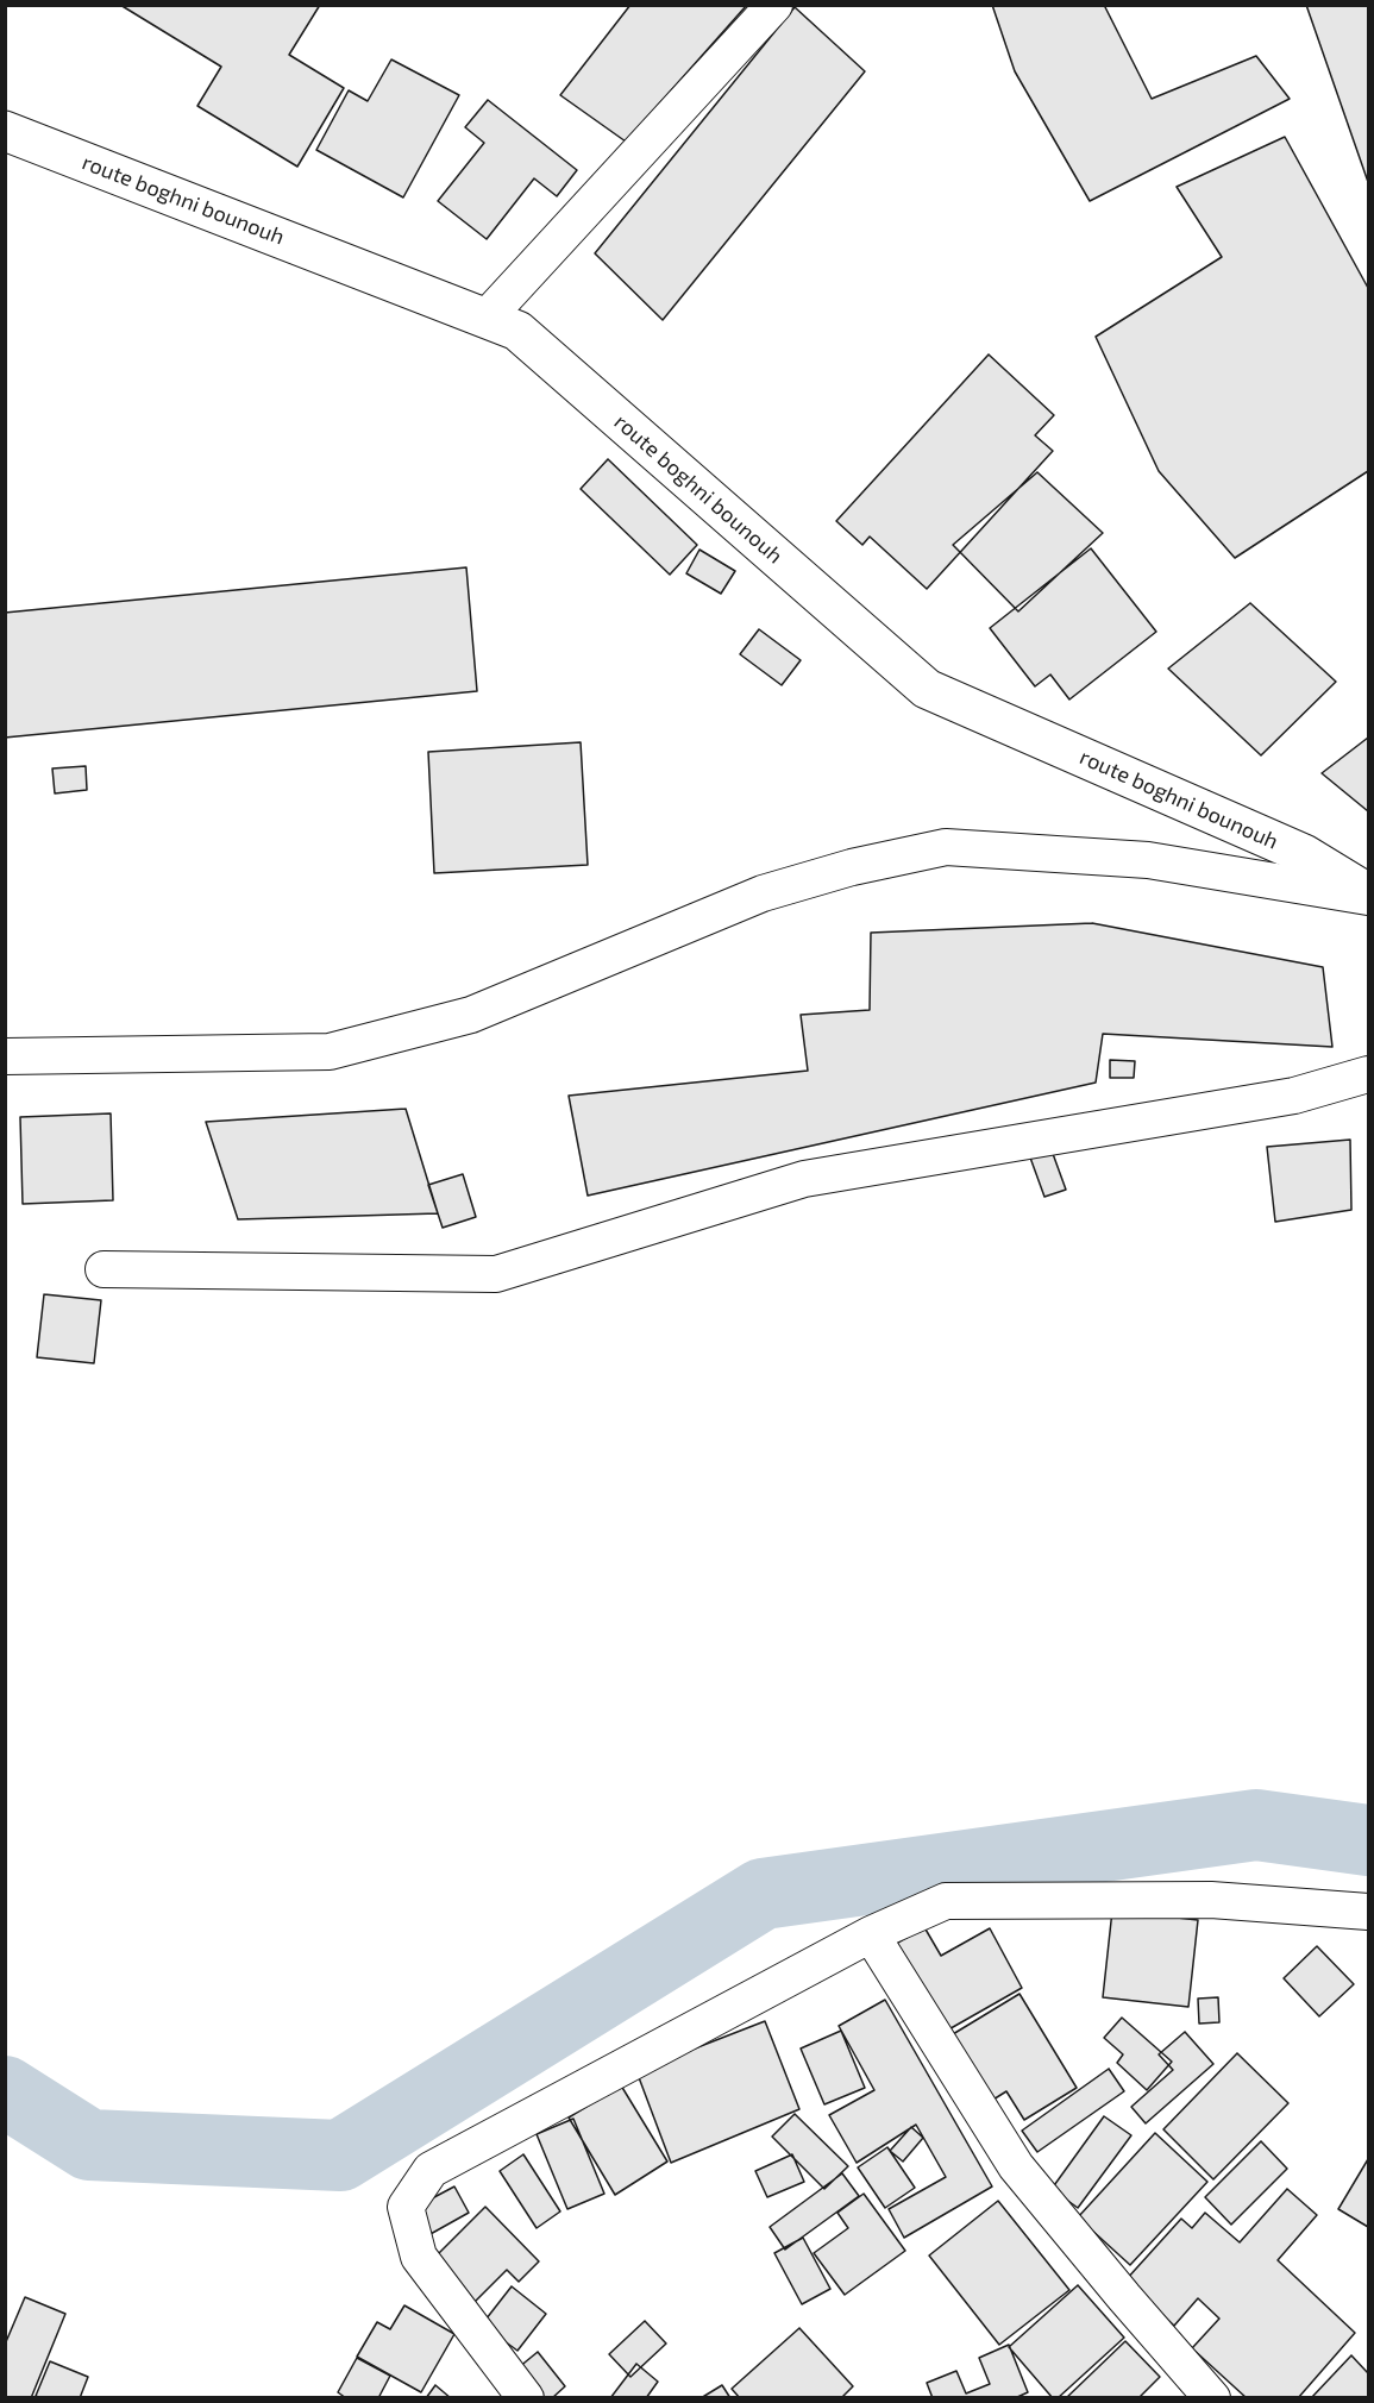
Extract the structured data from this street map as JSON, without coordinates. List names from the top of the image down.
{
  "streets": {
    "main road": ["route boghni bounouh"]
  }
}
